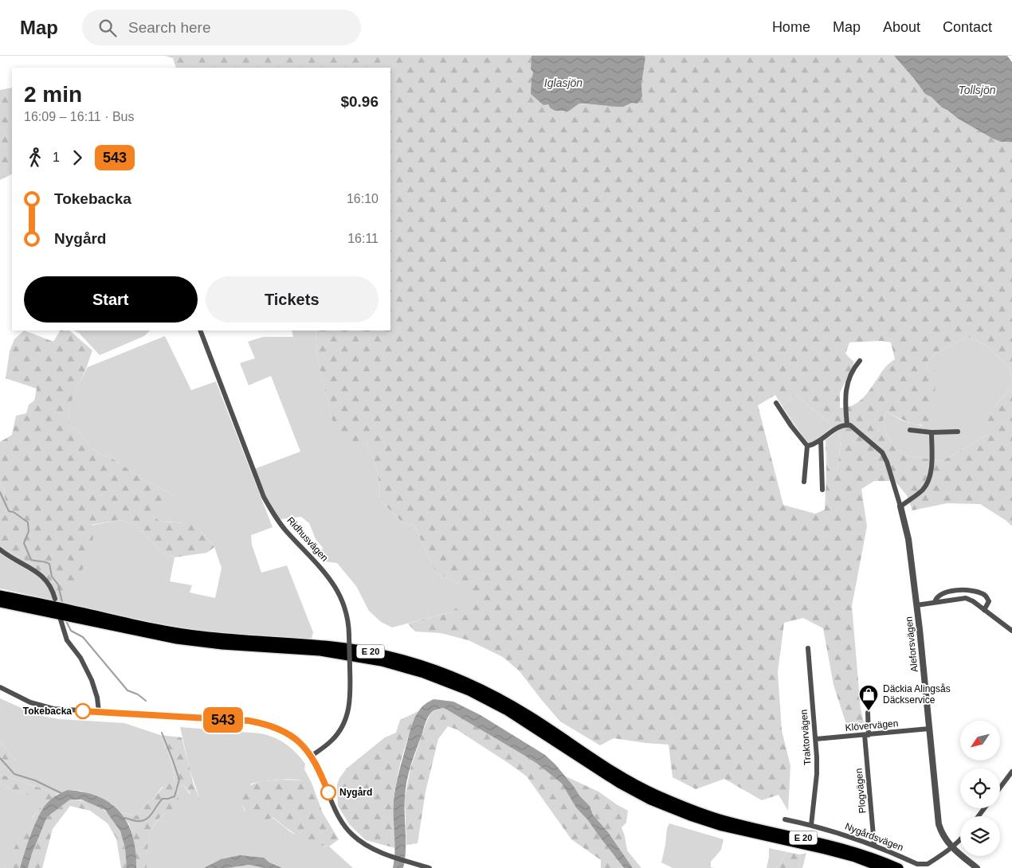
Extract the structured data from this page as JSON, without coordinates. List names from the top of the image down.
{
  "streets": {
    "highway": ["E 20"],
    "street": [
      "Ridhusvägen",
      "Aleforsvägen",
      "Klövervägen",
      "Traktorvägen",
      "Plogvägen",
      "Nygårdsvägen"
    ]
  },
  "crossings": [
    ["Aleforsvägen", "Klövervägen"],
    ["Aleforsvägen", "Nygårdsvägen"],
    ["Klövervägen", "Traktorvägen"],
    ["Klövervägen", "Plogvägen"],
    ["Traktorvägen", "Nygårdsvägen"],
    ["Plogvägen", "Nygårdsvägen"]
  ],
  "water": ["Iglasjön", "Tollsjön"],
  "places": {
    "other": ["Tokebacka", "Nygård"],
    "shop": ["Däckia Alingsås Däckservice"]
  },
  "lines": ["bus line 543"],
  "north": "bottom left",
  "page": {
    "header": "Map",
    "search": "Search here",
    "nav": [
      "Home",
      "Map",
      "About",
      "Contact"
    ],
    "on_map": "543",
    "heading": ["2 min", "16:09 – 16:11 · Bus", "$0.96"],
    "legs": ["1", "543"],
    "list": [
      {
        "name": "Tokebacka",
        "value": "16:10"
      },
      {
        "name": "Nygård",
        "value": "16:11"
      }
    ],
    "buttons": ["Start", "Tickets"]
  }
}
